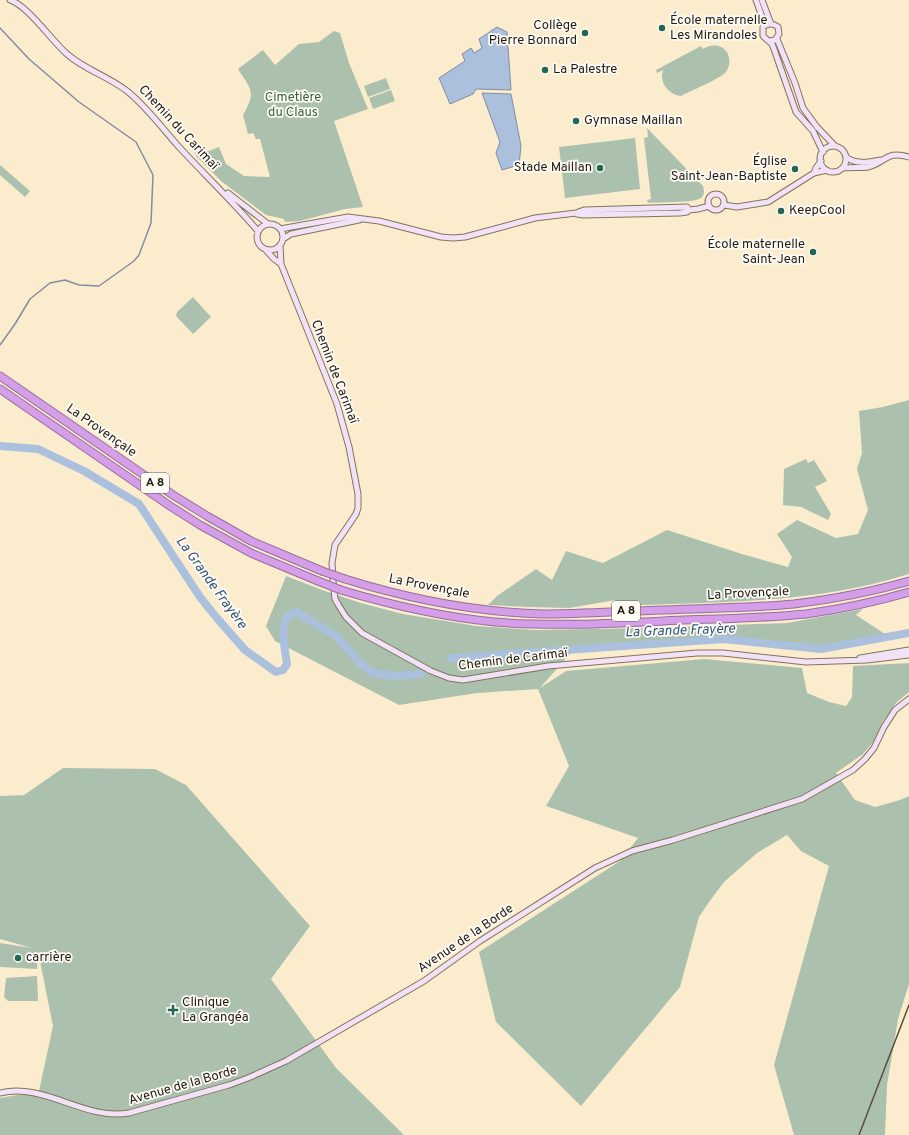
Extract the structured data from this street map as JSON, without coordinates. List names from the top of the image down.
{
  "streets": {
    "highway": ["La Provençale", "A 8"],
    "street": ["Chemin du Carimaï", "Chemin de Carimaï", "Avenue de la Borde"]
  },
  "crossings": [
    ["Chemin du Carimaï", "Chemin de Carimaï"]
  ],
  "water": ["La Grande Frayère"],
  "parks": ["Cimetière du Claus"],
  "places": {
    "other": [
      "École maternelle Les Mirandoles",
      "Collège Pierre Bonnard",
      "La Palestre",
      "Gymnase Maillan",
      "Stade Maillan",
      "Église Saint-Jean-Baptiste",
      "KeepCool",
      "École maternelle Saint-Jean",
      "carrière"
    ],
    "health": ["Clinique La Grangéa"]
  }
}
